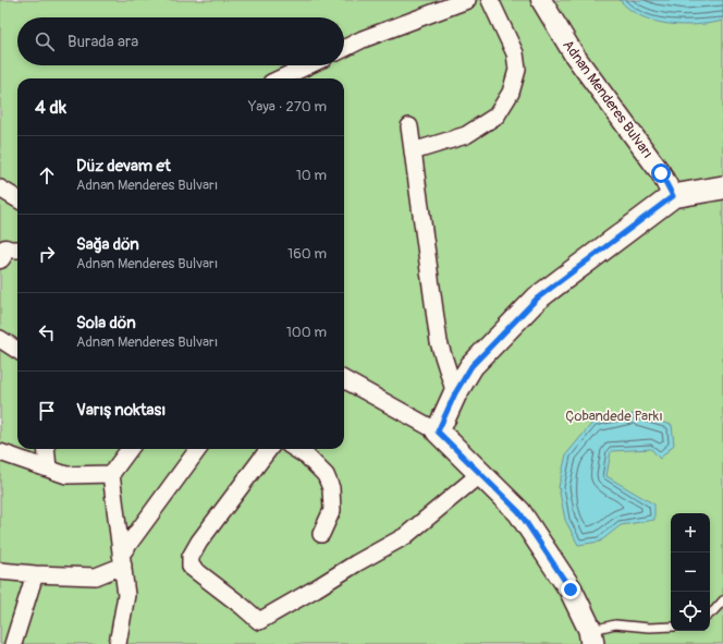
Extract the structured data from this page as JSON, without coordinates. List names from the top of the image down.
{
  "streets": {
    "street": ["Adnan Menderes Bulvarı"]
  },
  "parks": ["Çobandede Parkı"],
  "page": {
    "search": "Burada ara",
    "heading": ["4 dk", "Yaya · 270 m"],
    "list": [
      ["Düz devam et", "Adnan Menderes Bulvarı", "10 m"],
      ["Sağa dön", "Adnan Menderes Bulvarı", "160 m"],
      ["Sola dön", "Adnan Menderes Bulvarı", "100 m"],
      "Varış noktası"
    ],
    "map_buttons": ["+", "−"]
  }
}
